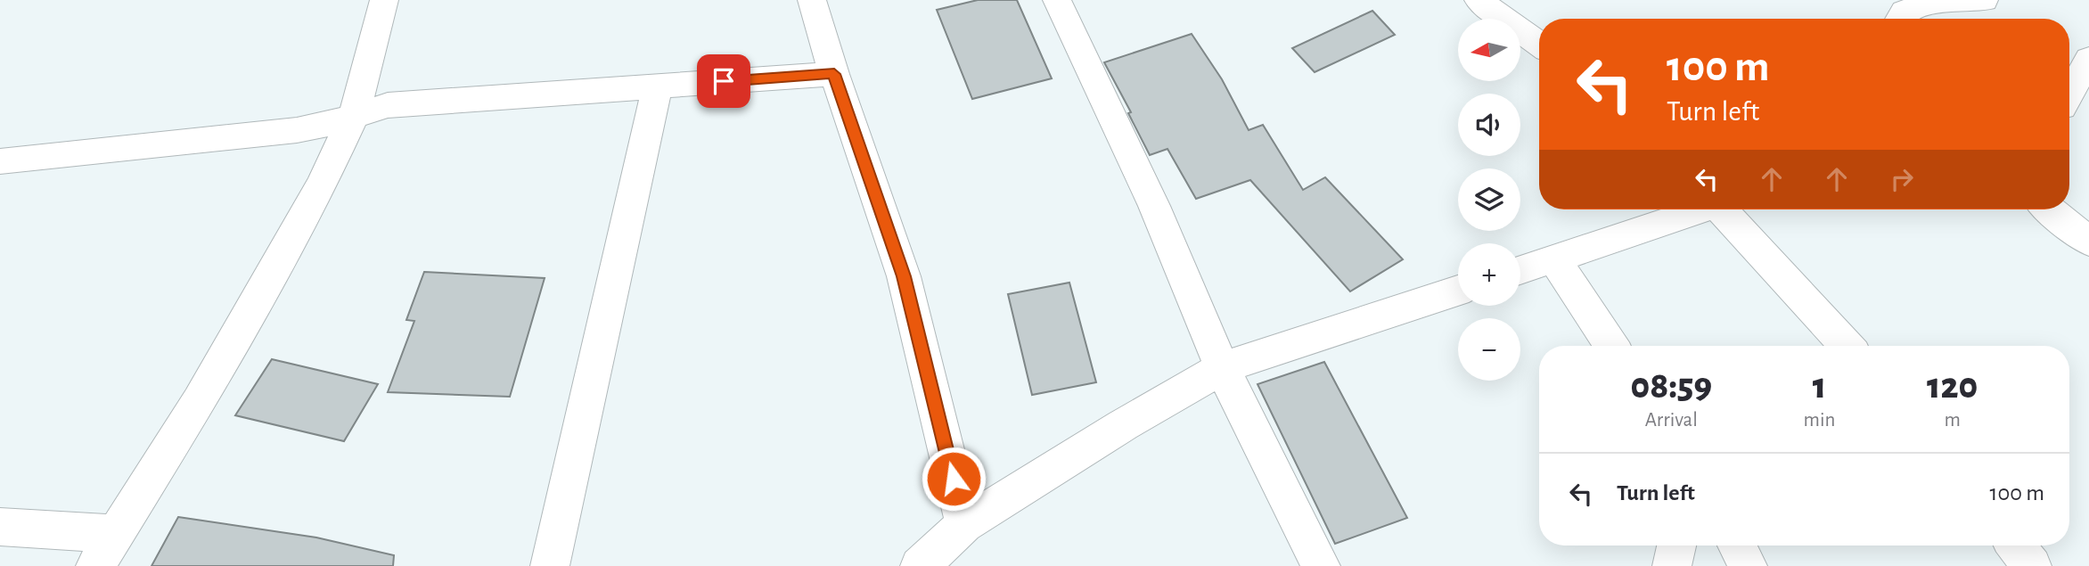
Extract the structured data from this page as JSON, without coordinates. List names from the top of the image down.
{
  "north": "left",
  "page": {
    "map_buttons": ["+", "−"],
    "turn": ["100 m", "Turn left"],
    "eta": [
      "08:59",
      "Arrival",
      "1",
      "min",
      "120",
      "m"
    ],
    "list": [
      {
        "name": "Turn left",
        "value": "100 m"
      }
    ]
  }
}
